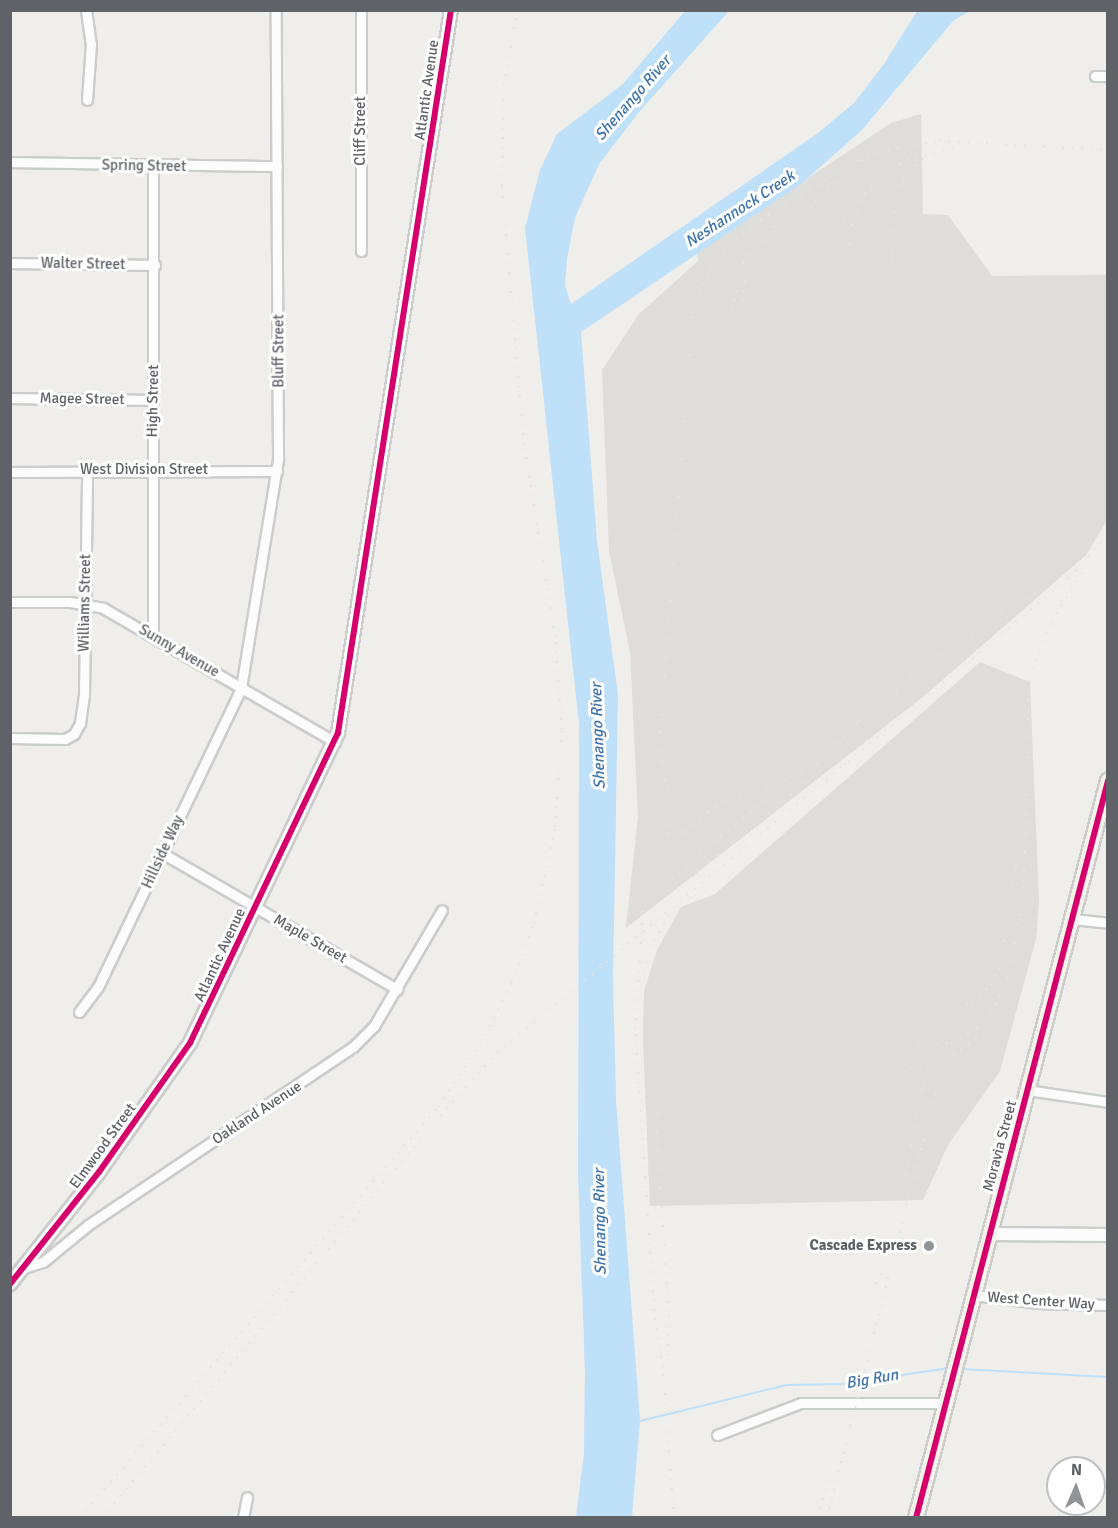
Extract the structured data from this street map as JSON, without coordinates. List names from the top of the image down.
{
  "streets": {
    "main road": ["Moravia Street"],
    "street": [
      "Atlantic Avenue",
      "Cliff Street",
      "Spring Street",
      "Walter Street",
      "Bluff Street",
      "Magee Street",
      "High Street",
      "West Division Street",
      "Williams Street",
      "Sunny Avenue",
      "Hillside Way",
      "Maple Street",
      "Oakland Avenue",
      "Elmwood Street",
      "West Center Way"
    ]
  },
  "crossings": [
    ["Atlantic Avenue", "Sunny Avenue"],
    ["Atlantic Avenue", "Maple Street"],
    ["Atlantic Avenue", "Elmwood Street"],
    ["Spring Street", "Bluff Street"],
    ["Spring Street", "High Street"],
    ["Walter Street", "High Street"],
    ["Bluff Street", "West Division Street"],
    ["Bluff Street", "Sunny Avenue"],
    ["Bluff Street", "Hillside Way"],
    ["Magee Street", "High Street"],
    ["High Street", "West Division Street"],
    ["High Street", "Sunny Avenue"],
    ["West Division Street", "Williams Street"],
    ["Williams Street", "Sunny Avenue"],
    ["Sunny Avenue", "Hillside Way"],
    ["Hillside Way", "Maple Street"],
    ["Maple Street", "Oakland Avenue"],
    ["Oakland Avenue", "Elmwood Street"],
    ["Moravia Street", "West Center Way"]
  ],
  "water": ["Shenango River", "Neshannock Creek", "Big Run"],
  "places": ["Cascade Express"],
  "north": "top"
}
